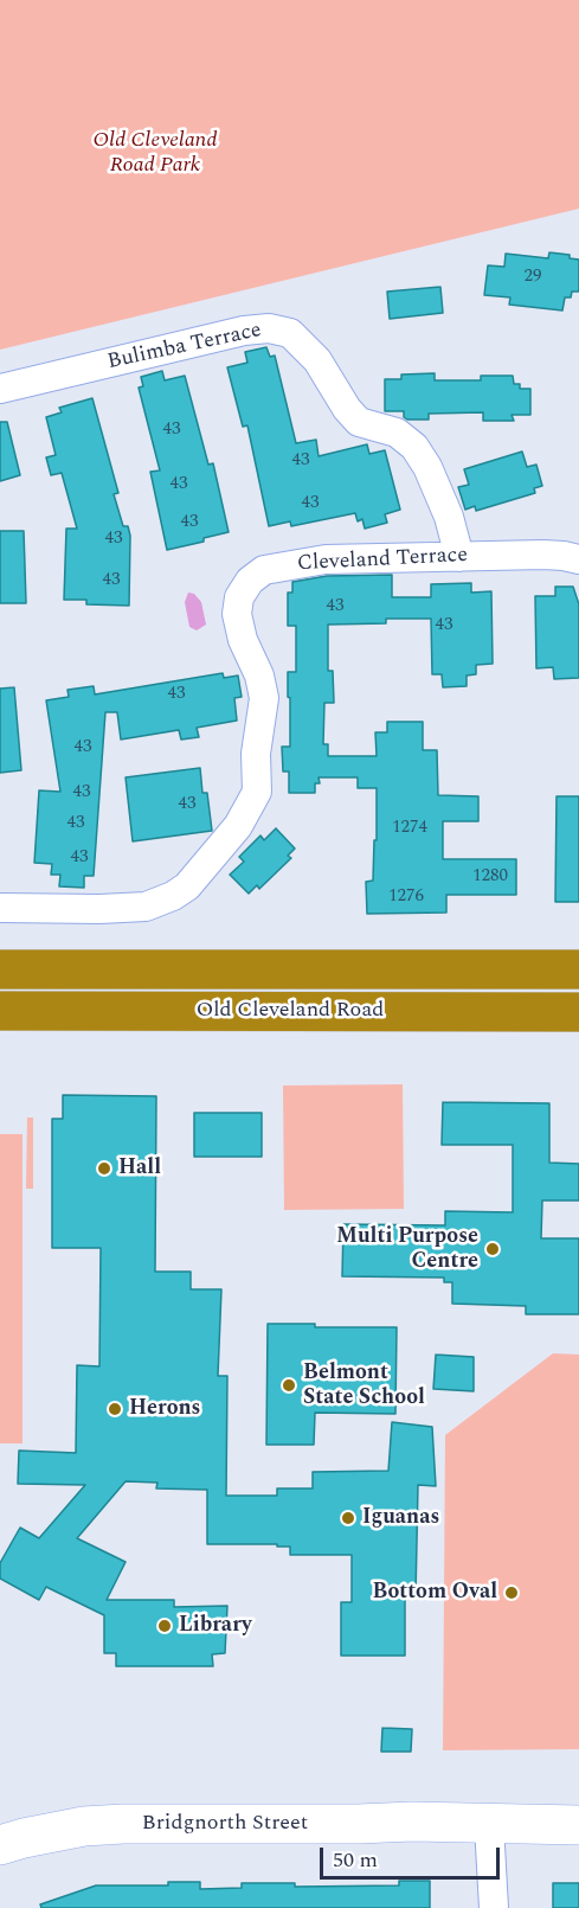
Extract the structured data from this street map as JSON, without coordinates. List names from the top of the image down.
{
  "streets": {
    "highway": ["Old Cleveland Road"],
    "street": ["Bulimba Terrace", "Cleveland Terrace", "Bridgnorth Street"]
  },
  "crossings": [
    ["Bulimba Terrace", "Cleveland Terrace"]
  ],
  "parks": ["Old Cleveland Road Park"],
  "places": [
    "Hall",
    "Multi Purpose Centre",
    "Belmont State School",
    "Herons",
    "Iguanas",
    "Bottom Oval",
    "Library"
  ],
  "house_numbers": [
    "29",
    "43",
    "43",
    "43",
    "43",
    "43",
    "43",
    "43",
    "43",
    "43",
    "43",
    "43",
    "43",
    "43",
    "43",
    "1274",
    "43",
    "1280",
    "1276"
  ],
  "scale_bar": "50 m"
}
